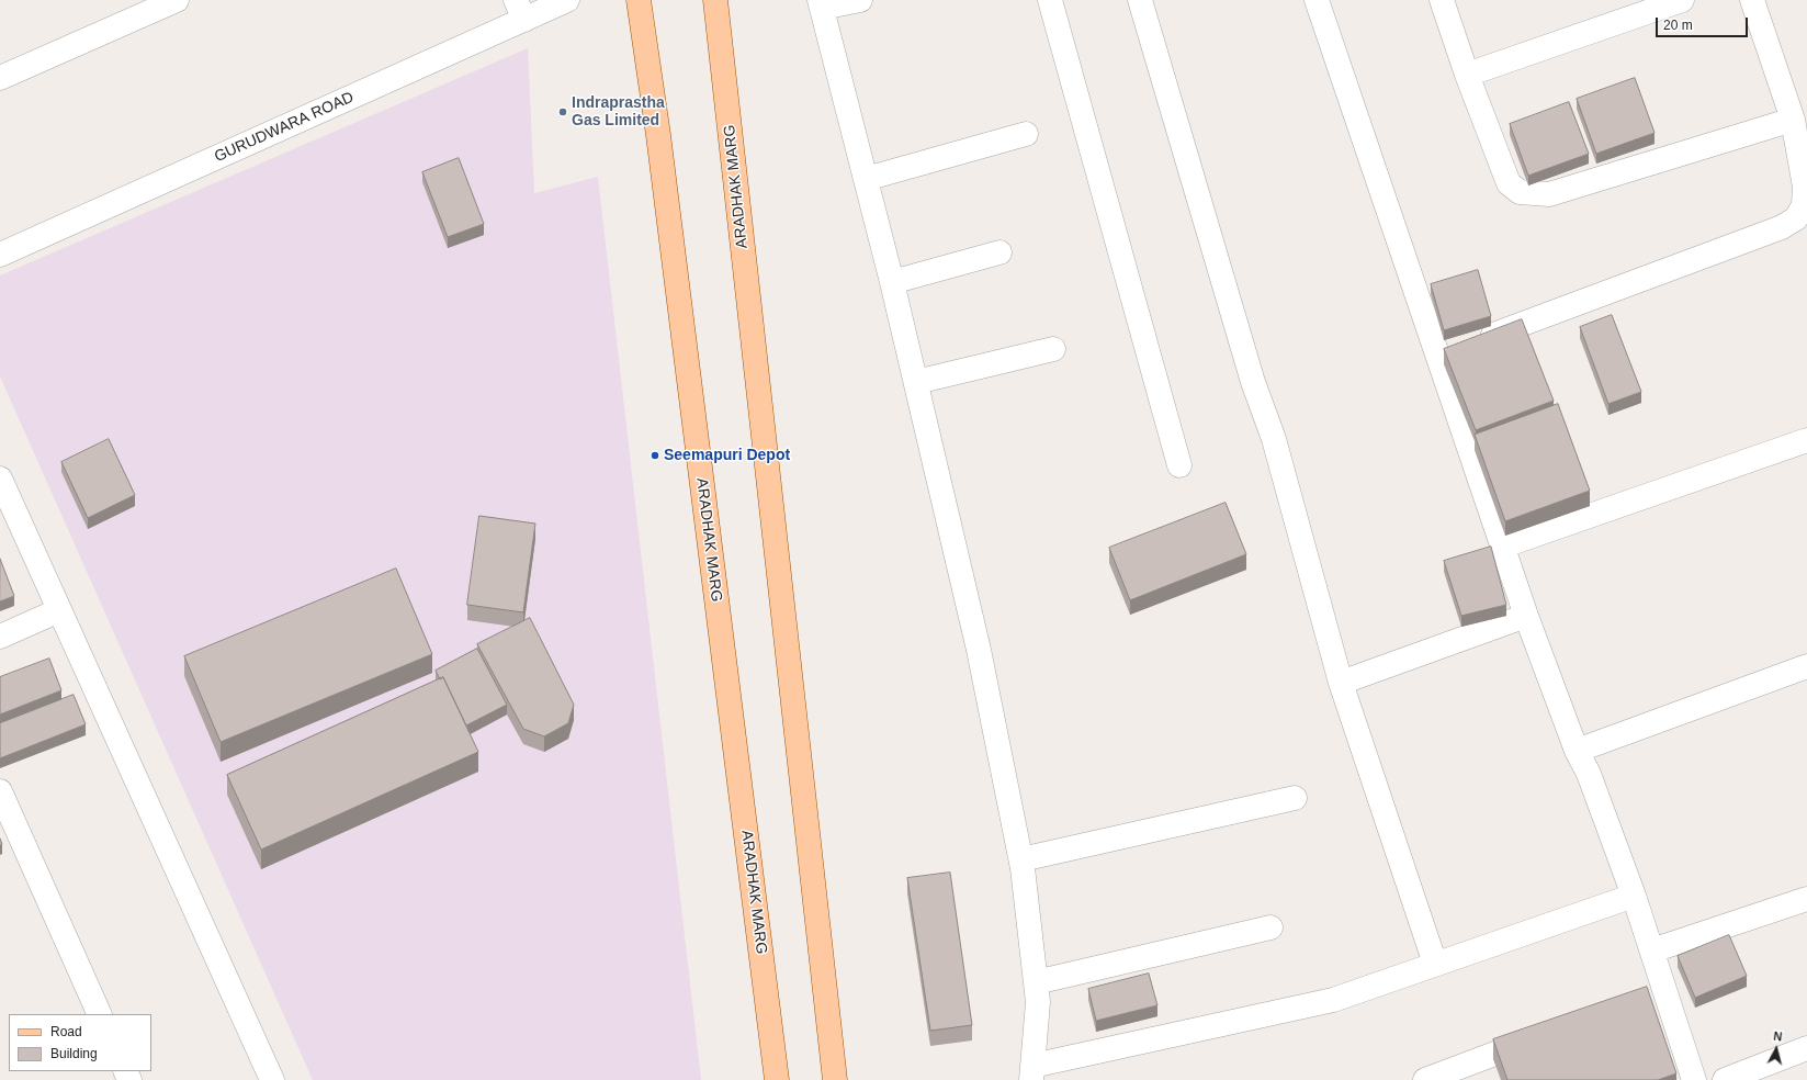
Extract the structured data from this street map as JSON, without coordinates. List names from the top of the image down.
{
  "streets": {
    "main road": ["ARADHAK MARG"],
    "street": ["GURUDWARA ROAD"]
  },
  "places": ["Indraprastha Gas Limited", "Seemapuri Depot"],
  "legend": ["Road", "Building"],
  "scale_bar": "20 m",
  "north": "top"
}
